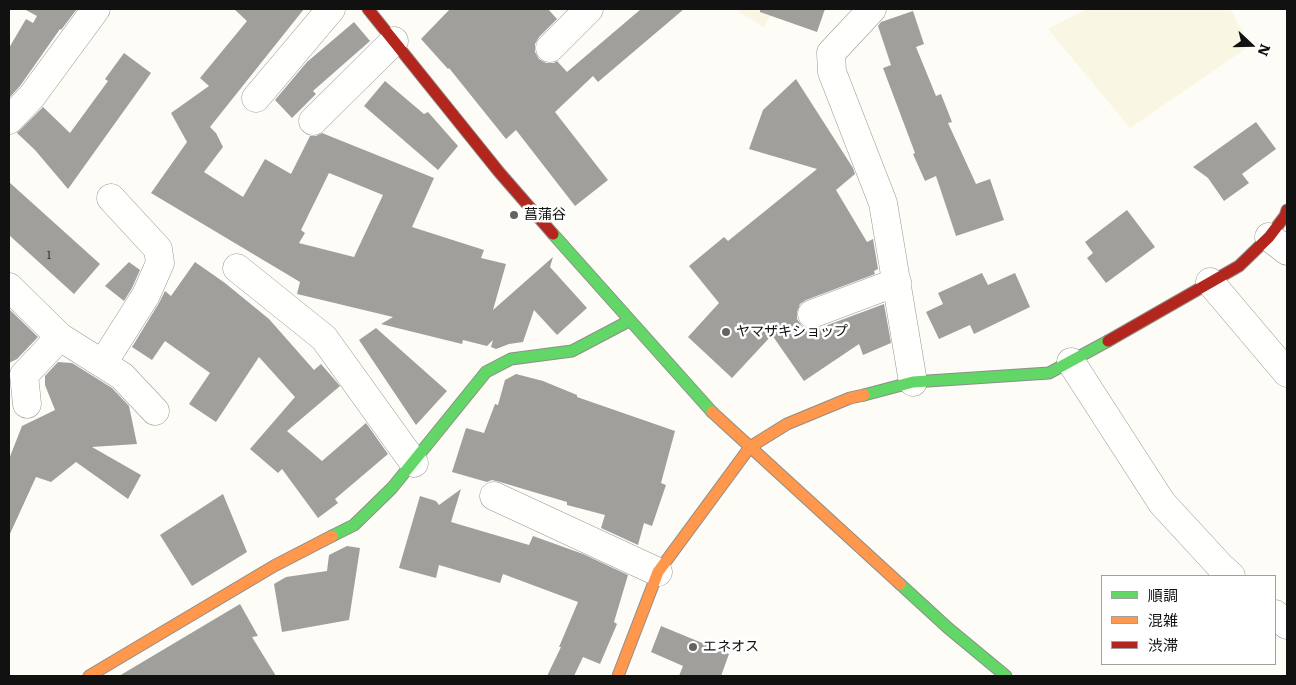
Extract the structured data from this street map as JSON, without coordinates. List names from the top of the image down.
{
  "places": ["菖蒲谷", "ヤマザキショップ", "エネオス"],
  "house_numbers": ["1"],
  "legend": ["順調", "混雑", "渋滞"],
  "north": "right"
}
